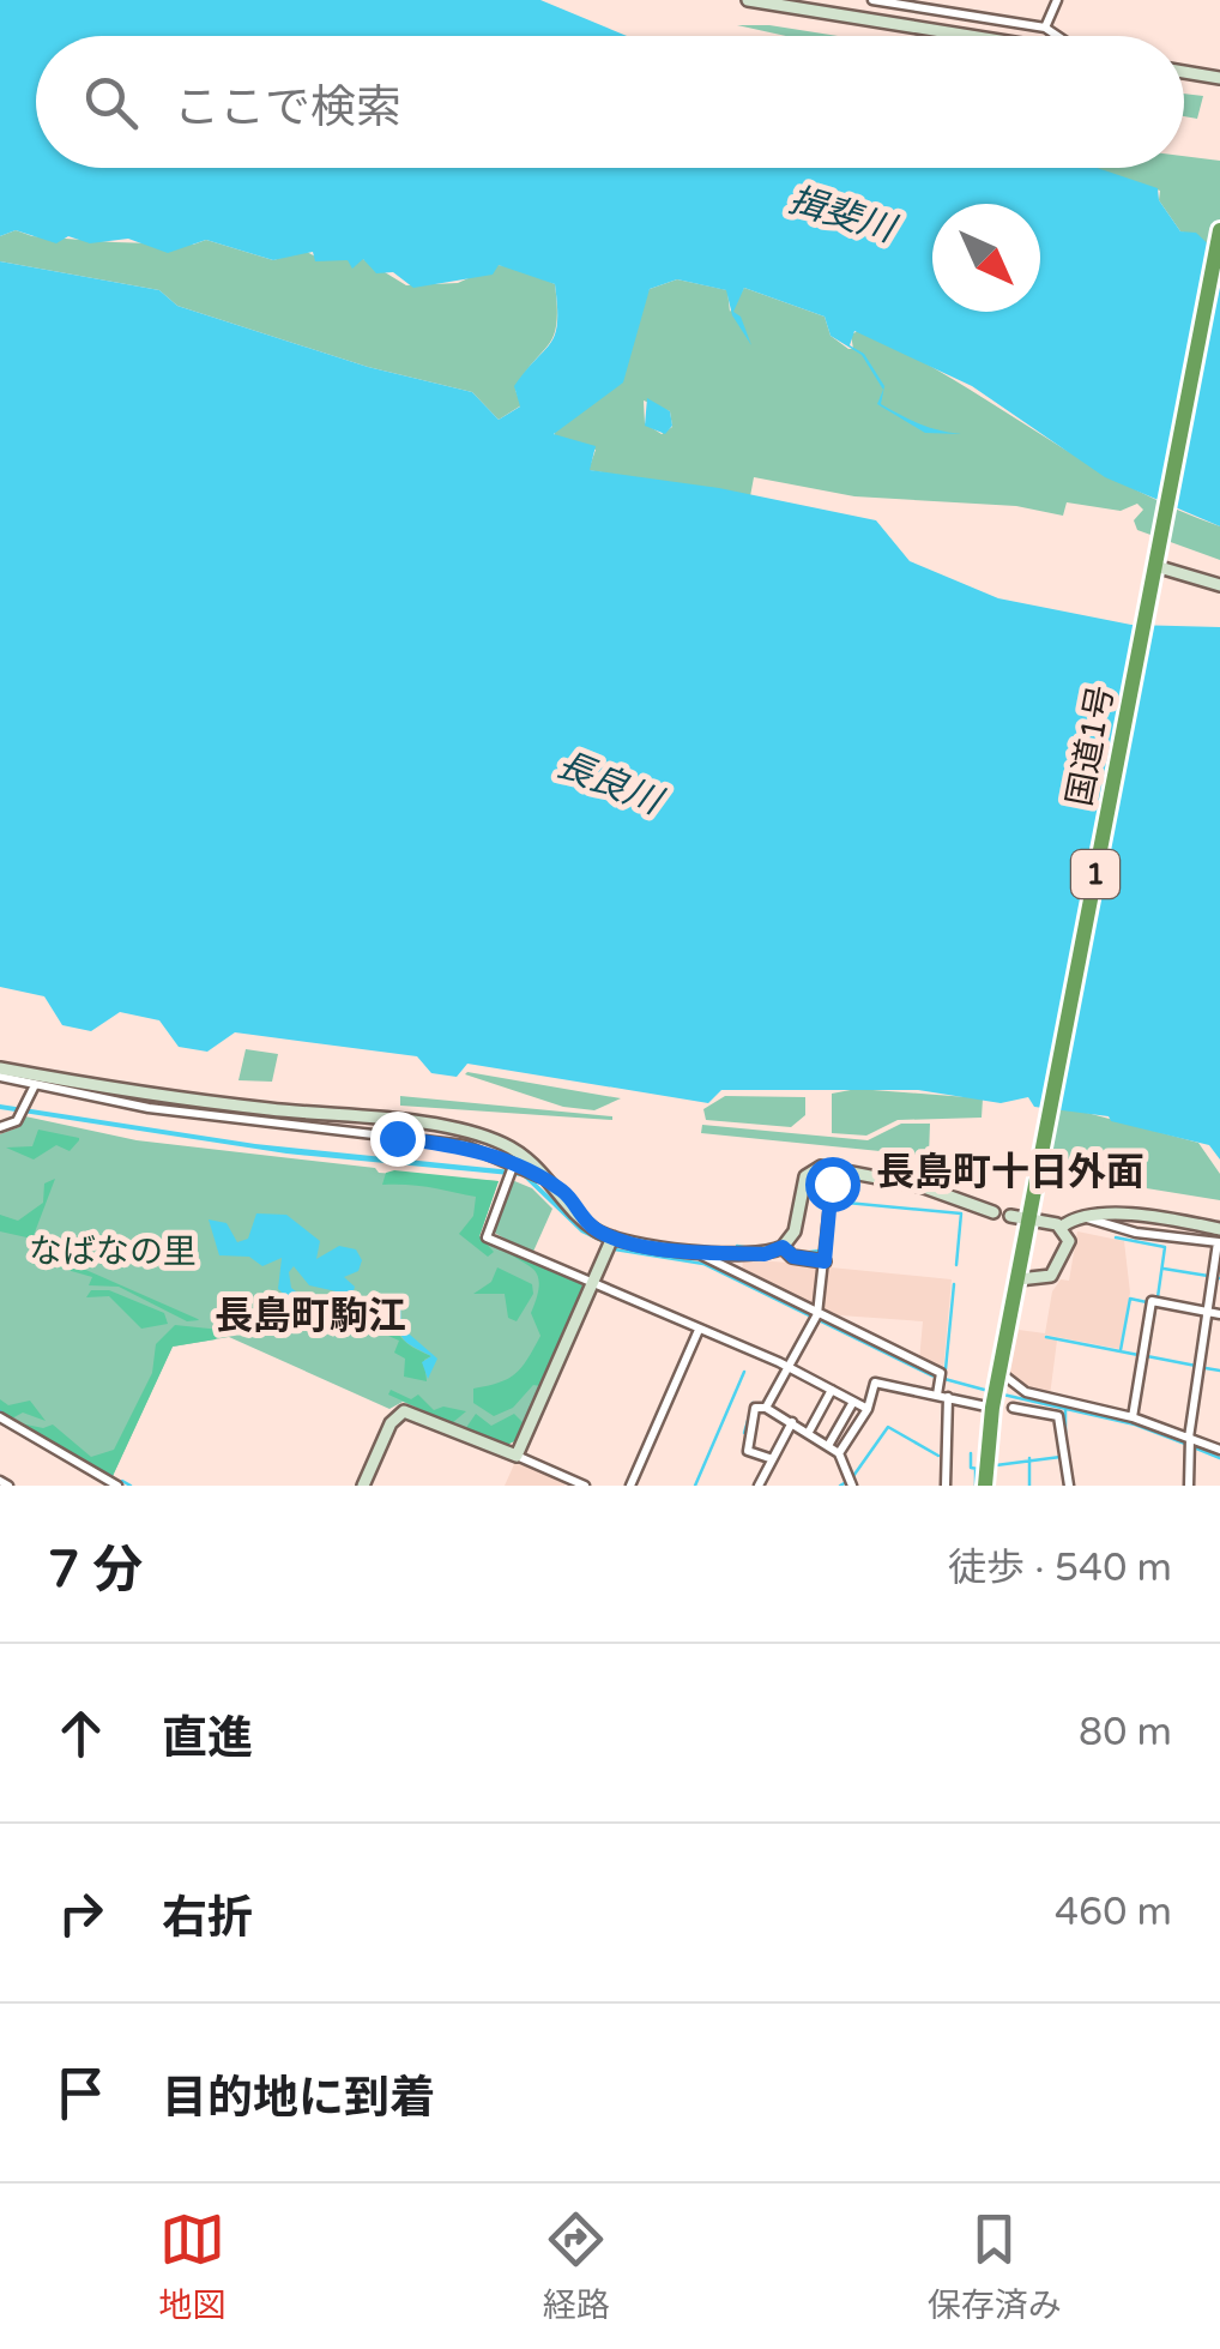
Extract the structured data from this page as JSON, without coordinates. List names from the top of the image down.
{
  "streets": {
    "highway": ["国道1号", "1"]
  },
  "districts": ["長島町十日外面", "長島町駒江"],
  "water": ["揖斐川", "長良川"],
  "parks": ["なばなの里"],
  "north": "bottom right",
  "page": {
    "search": "ここで検索",
    "heading": ["7 分", "徒歩 · 540 m"],
    "list": [
      ["直進", "80 m"],
      ["右折", "460 m"],
      "目的地に到着"
    ],
    "nav": ["地図", "経路", "保存済み"]
  }
}
